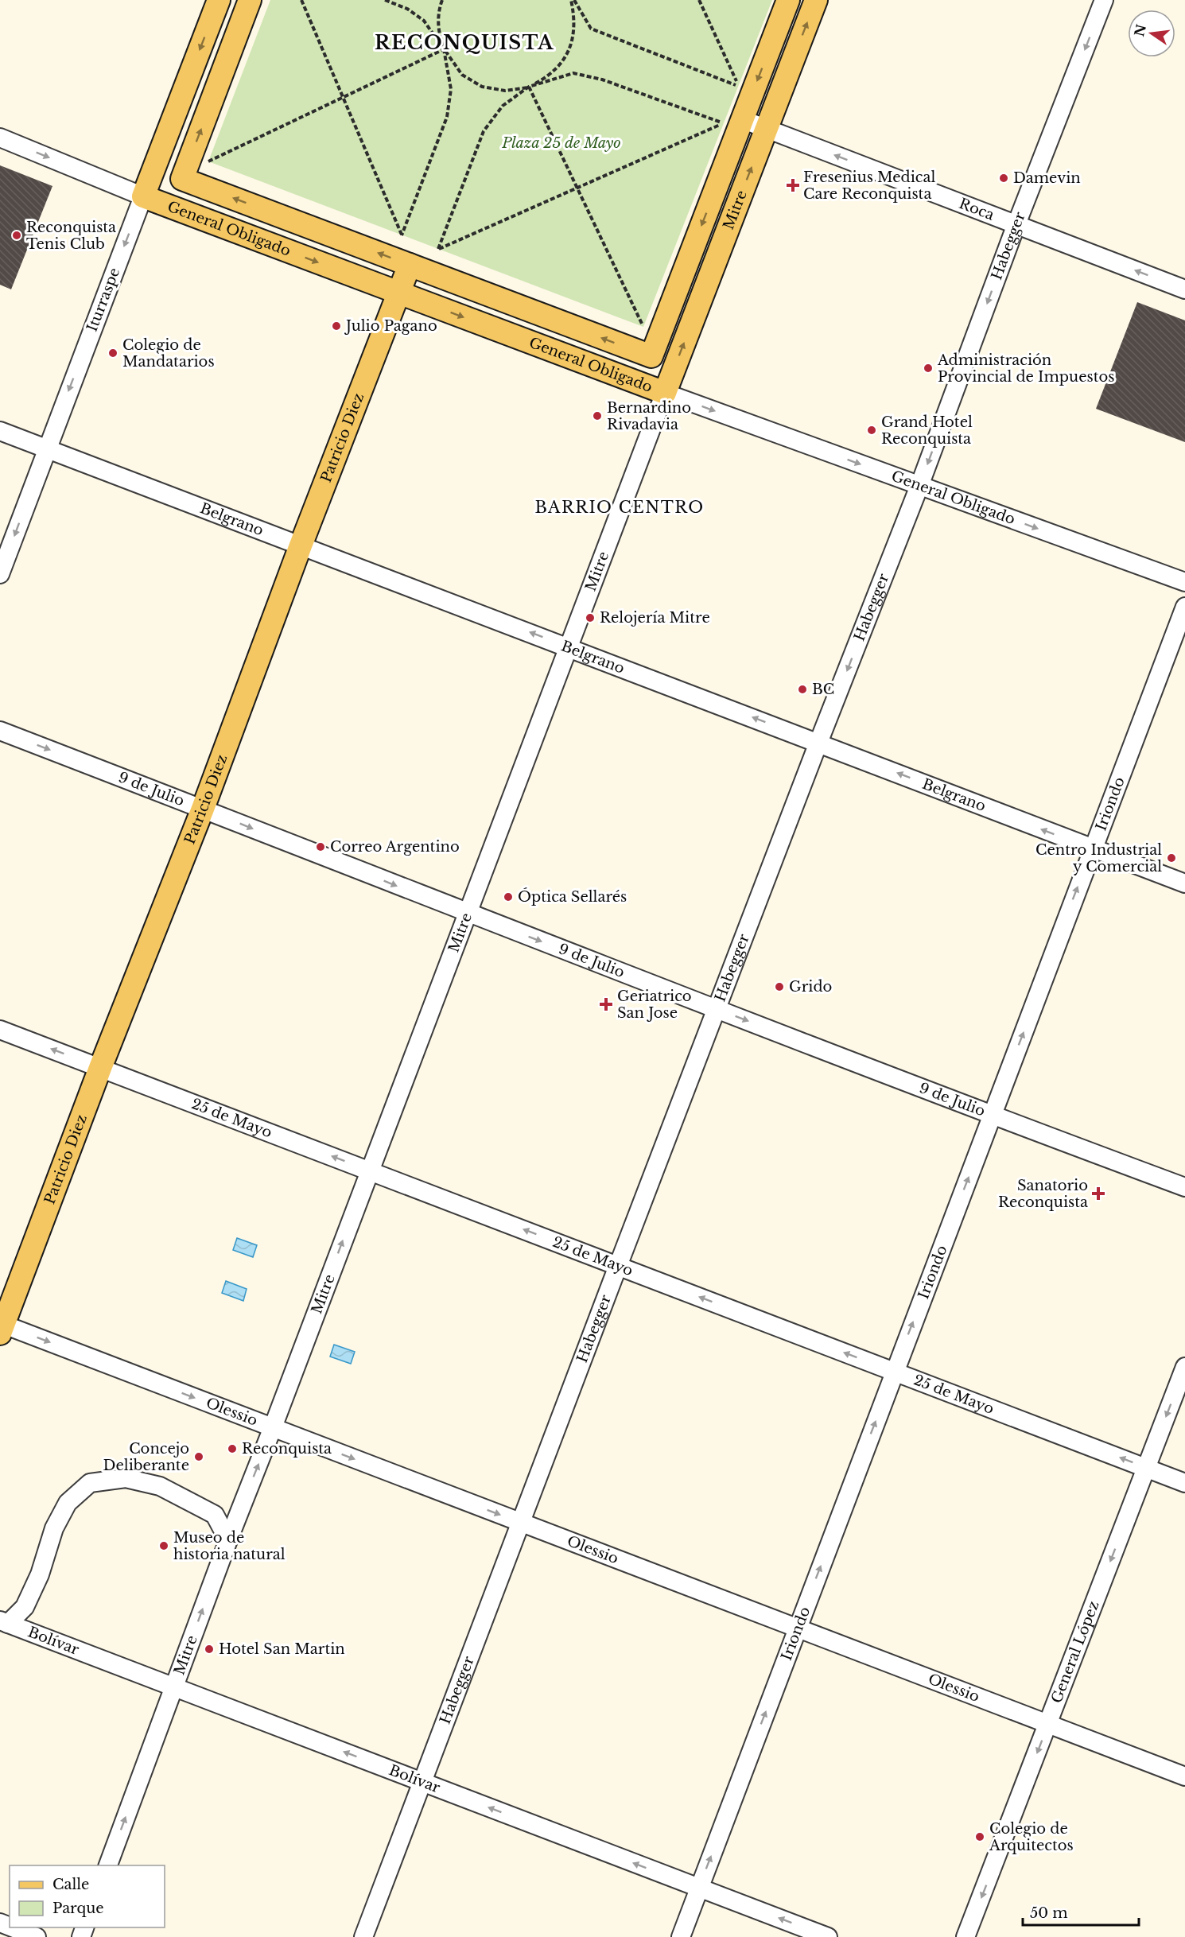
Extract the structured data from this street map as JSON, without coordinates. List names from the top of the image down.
{
  "streets": {
    "main road": [
      "Mitre",
      "General Obligado",
      "Iturraspe",
      "Patricio Diez"
    ],
    "street": [
      "Roca",
      "Habegger",
      "Belgrano",
      "9 de Julio",
      "Iriondo",
      "25 de Mayo",
      "Olessio",
      "Bolívar",
      "General López"
    ]
  },
  "crossings": [
    ["Roca", "Mitre"],
    ["Roca", "Habegger"],
    ["Mitre", "General Obligado"],
    ["Mitre", "Patricio Diez"],
    ["Mitre", "Belgrano"],
    ["Mitre", "9 de Julio"],
    ["Mitre", "25 de Mayo"],
    ["Mitre", "Olessio"],
    ["Mitre", "Bolívar"],
    ["General Obligado", "Habegger"],
    ["General Obligado", "Iturraspe"],
    ["General Obligado", "Patricio Diez"],
    ["Habegger", "Belgrano"],
    ["Habegger", "9 de Julio"],
    ["Habegger", "25 de Mayo"],
    ["Habegger", "Olessio"],
    ["Habegger", "Bolívar"],
    ["Iturraspe", "Belgrano"],
    ["Patricio Diez", "Belgrano"],
    ["Patricio Diez", "9 de Julio"],
    ["Patricio Diez", "25 de Mayo"],
    ["Patricio Diez", "Olessio"],
    ["Belgrano", "Iriondo"],
    ["9 de Julio", "Iriondo"],
    ["Iriondo", "25 de Mayo"],
    ["Iriondo", "Olessio"],
    ["Iriondo", "Bolívar"],
    ["25 de Mayo", "General López"],
    ["Olessio", "General López"]
  ],
  "one_way": [
    "Roca",
    "General Obligado",
    "Habegger",
    "Iturraspe",
    "Belgrano",
    "9 de Julio",
    "Iriondo",
    "25 de Mayo",
    "Olessio",
    "Bolívar",
    "General López"
  ],
  "districts": ["RECONQUISTA", "BARRIO CENTRO"],
  "parks": ["Plaza 25 de Mayo"],
  "places": {
    "other": [
      "Damevin",
      "Reconquista Tenis Club",
      "Julio Pagano",
      "Colegio de Mandatarios",
      "Administración Provincial de Impuestos",
      "Bernardino Rivadavia",
      "Grand Hotel Reconquista",
      "Relojería Mitre",
      "BC",
      "Correo Argentino",
      "Centro Industrial y Comercial",
      "Óptica Sellarés",
      "Grido",
      "Reconquista",
      "Concejo Deliberante",
      "Museo de historia natural",
      "Hotel San Martin",
      "Colegio de Arquitectos"
    ],
    "health": ["Fresenius Medical Care Reconquista", "Geriatrico San Jose", "Sanatorio Reconquista"]
  },
  "legend": ["Calle", "Parque"],
  "scale_bar": "50 m",
  "north": "left"
}
